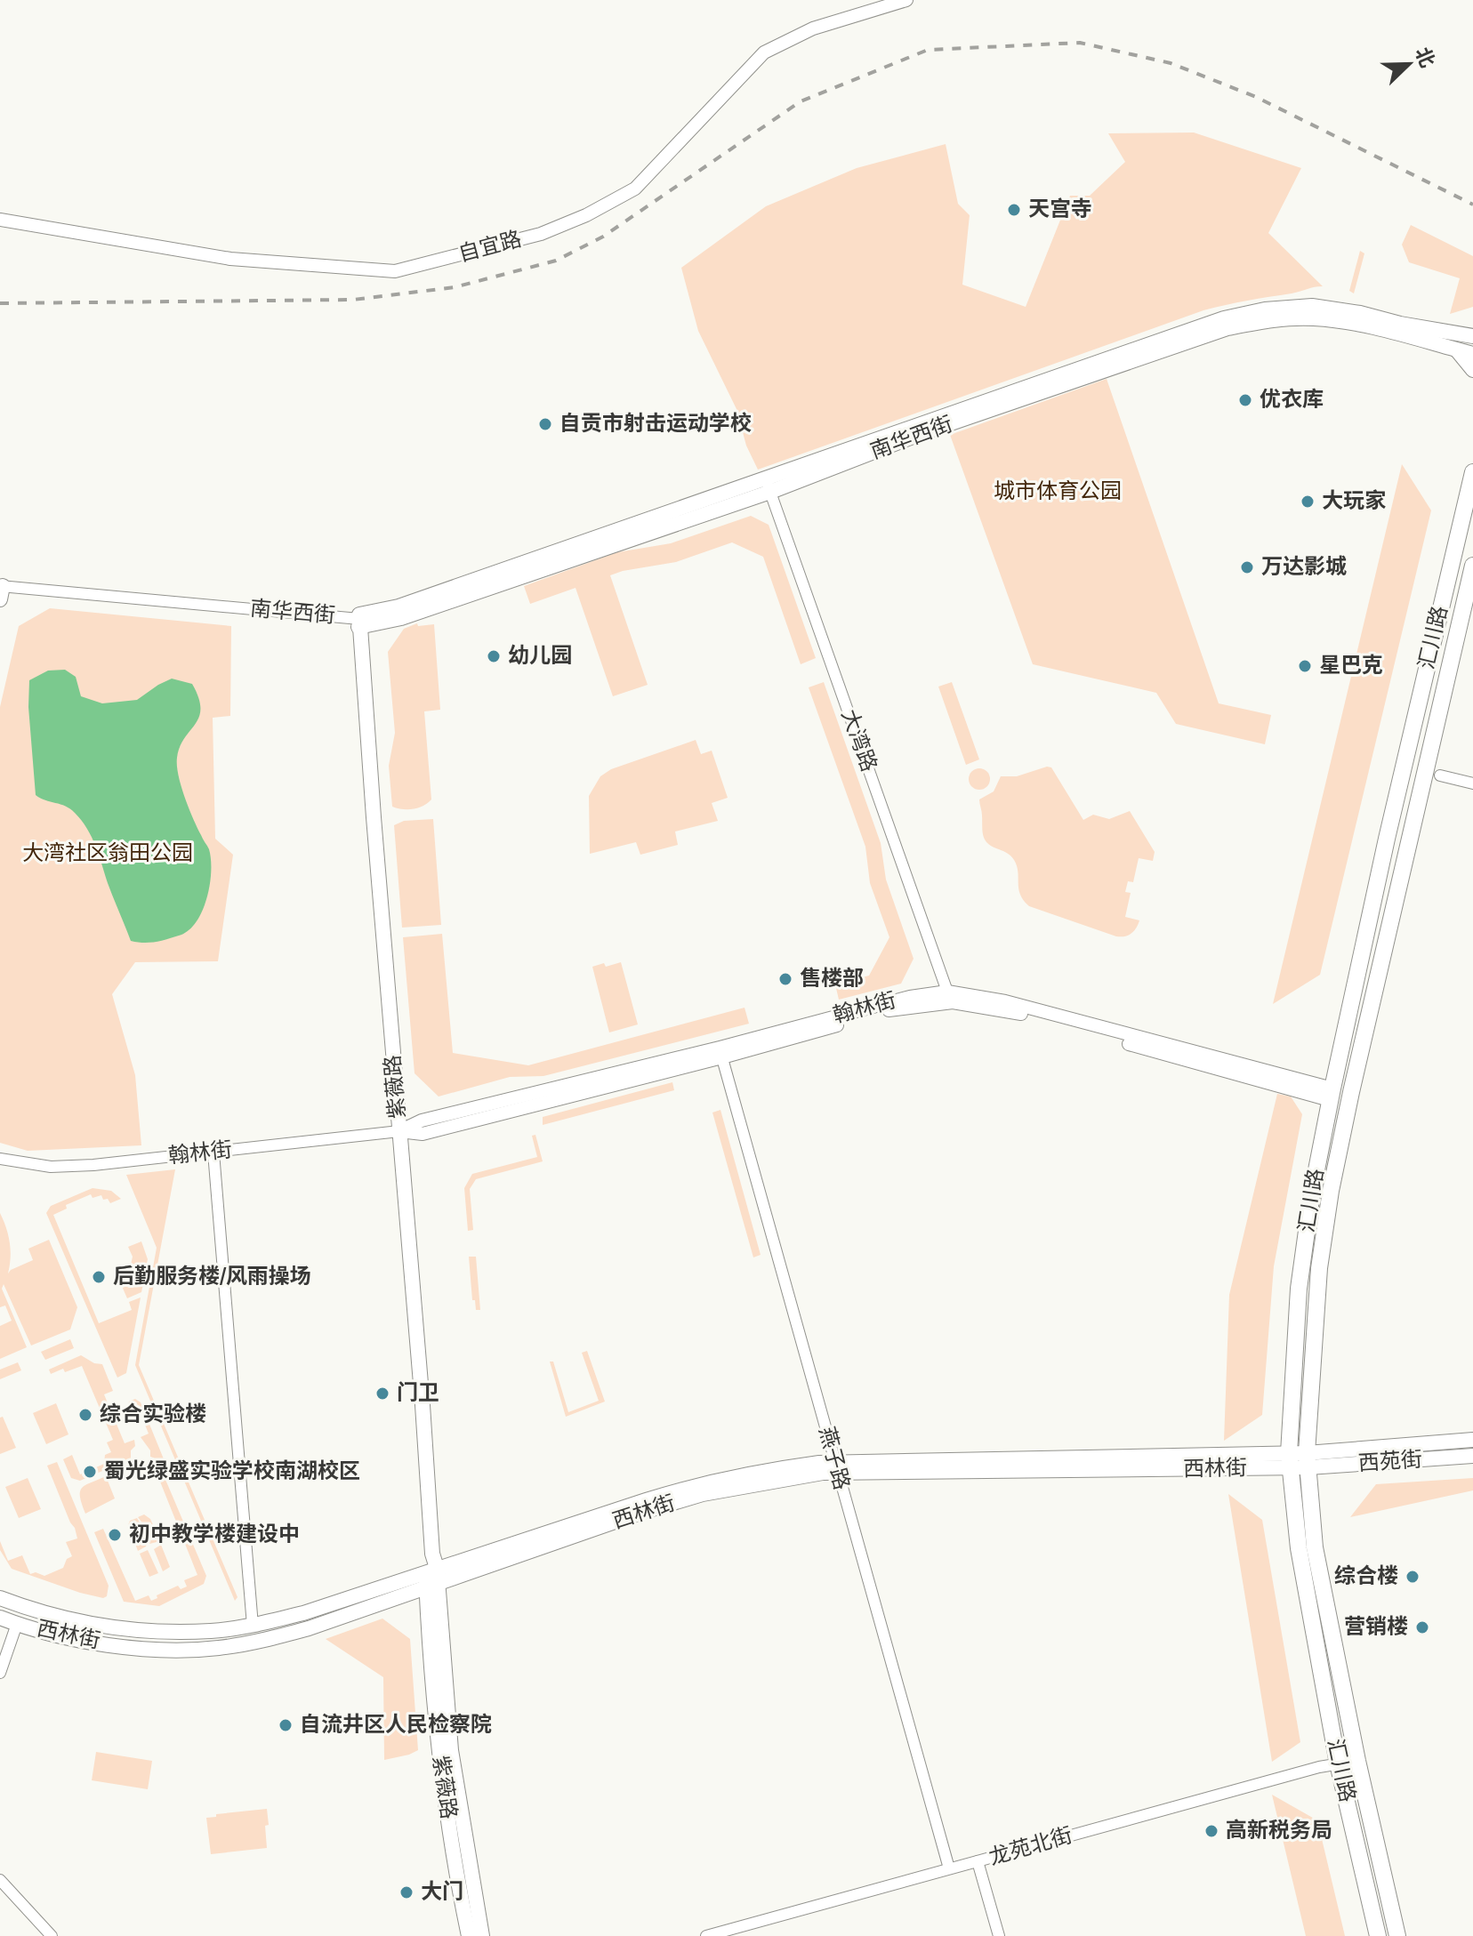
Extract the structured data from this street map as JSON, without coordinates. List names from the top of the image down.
{
  "streets": {
    "main road": [
      "南华西街",
      "汇川路",
      "紫薇路",
      "西苑街",
      "西林街"
    ],
    "street": [
      "自宜路",
      "大湾路",
      "翰林街",
      "燕子路",
      "龙苑北街"
    ]
  },
  "crossings": [
    ["南华西街", "大湾路"],
    ["南华西街", "紫薇路"],
    ["汇川路", "翰林街"],
    ["汇川路", "西苑街"],
    ["汇川路", "西林街"],
    ["汇川路", "龙苑北街"],
    ["大湾路", "翰林街"],
    ["翰林街", "紫薇路"],
    ["翰林街", "燕子路"],
    ["紫薇路", "西林街"],
    ["燕子路", "西林街"],
    ["燕子路", "龙苑北街"],
    ["西苑街", "西林街"]
  ],
  "parks": ["城市体育公园", "大湾社区翁田公园"],
  "places": [
    "天宫寺",
    "优衣库",
    "自贡市射击运动学校",
    "大玩家",
    "万达影城",
    "幼儿园",
    "星巴克",
    "售楼部",
    "后勤服务楼/风雨操场",
    "门卫",
    "综合实验楼",
    "蜀光绿盛实验学校南湖校区",
    "初中教学楼建设中",
    "综合楼",
    "营销楼",
    "自流井区人民检察院",
    "高新税务局",
    "大门"
  ],
  "north": "top right"
}
